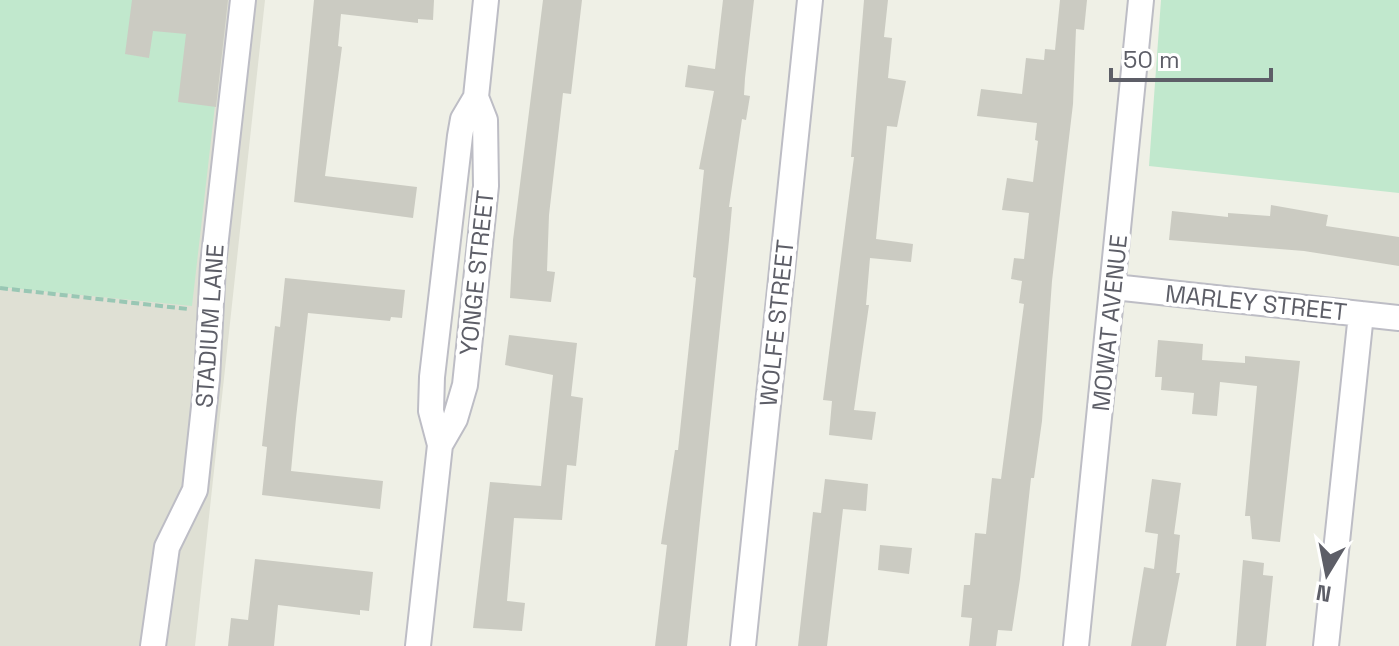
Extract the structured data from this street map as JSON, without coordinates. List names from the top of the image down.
{
  "streets": {
    "street": [
      "YONGE STREET",
      "MARLEY STREET",
      "WOLFE STREET",
      "MOWAT AVENUE",
      "STADIUM LANE"
    ]
  },
  "crossings": [
    ["MARLEY STREET", "MOWAT AVENUE"]
  ],
  "scale_bar": "50 m",
  "north": "bottom"
}
